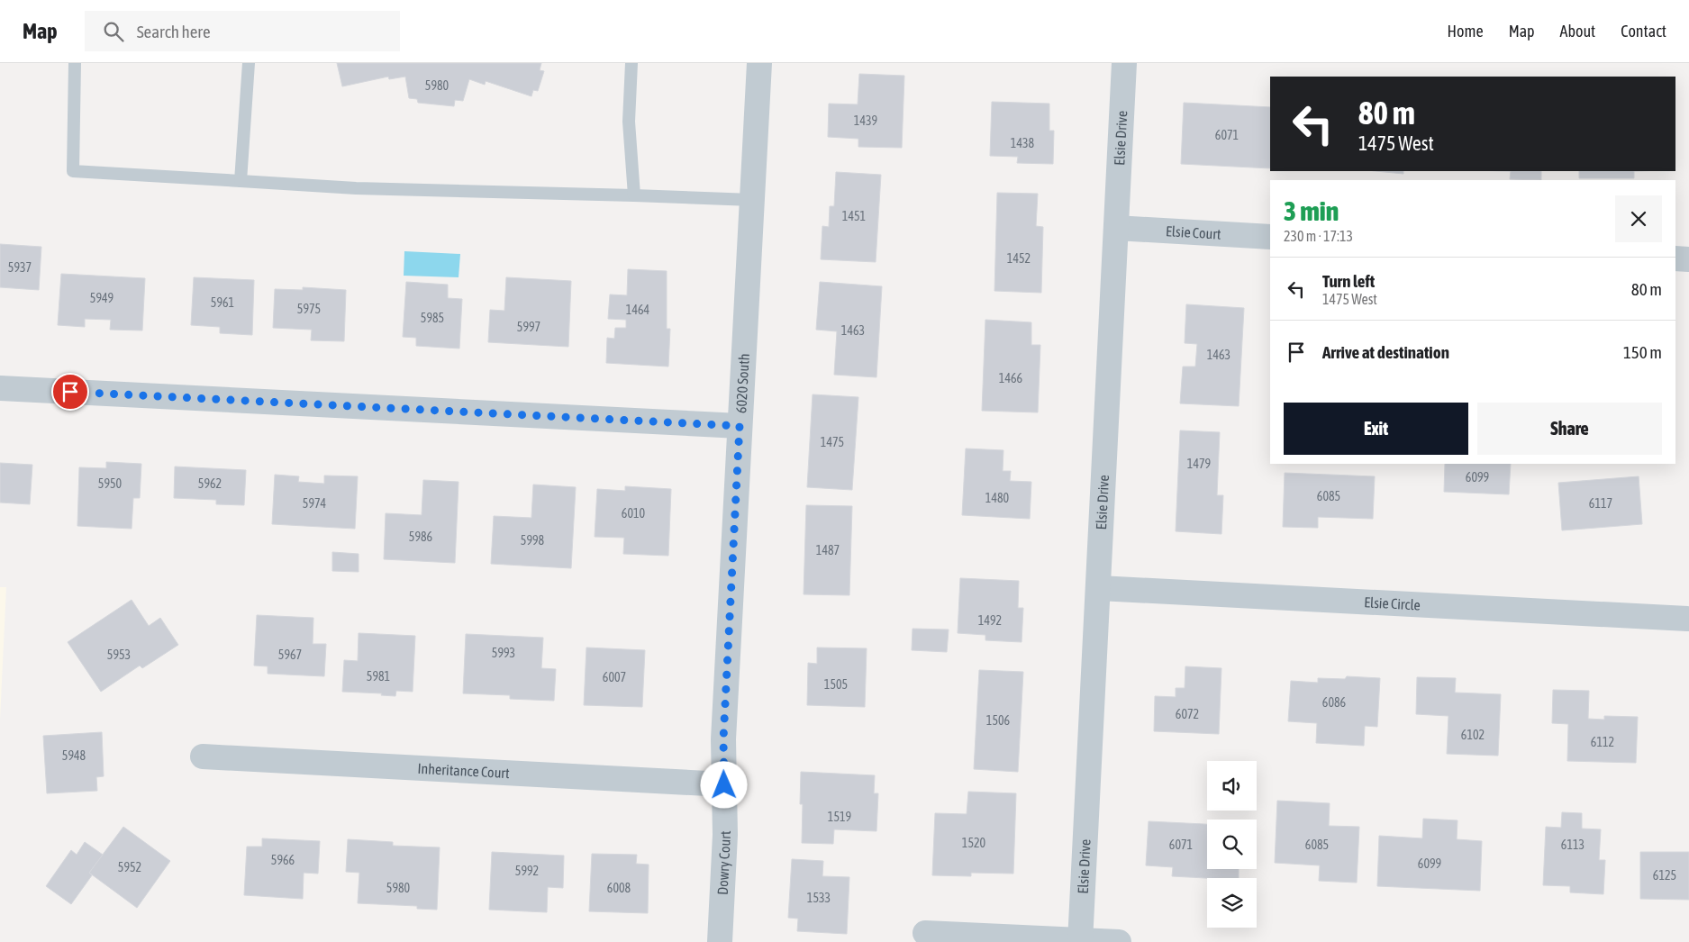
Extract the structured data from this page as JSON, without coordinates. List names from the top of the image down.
{
  "streets": {
    "street": [
      "Elsie Drive",
      "Elsie Court",
      "6020 South",
      "Elsie Circle",
      "Inheritance Court",
      "Dowry Court"
    ]
  },
  "crossings": [
    ["Elsie Drive", "Elsie Court"],
    ["Elsie Drive", "Elsie Circle"],
    ["6020 South", "Inheritance Court"],
    ["6020 South", "Dowry Court"],
    ["Inheritance Court", "Dowry Court"]
  ],
  "house_numbers": [
    "5980",
    "1439",
    "6071",
    "1438",
    "1451",
    "1452",
    "5937",
    "5949",
    "5961",
    "5975",
    "1464",
    "5985",
    "5997",
    "1463",
    "1463",
    "1466",
    "1475",
    "1479",
    "6099",
    "5950",
    "5962",
    "6085",
    "1480",
    "5974",
    "6117",
    "6010",
    "5986",
    "5998",
    "1487",
    "1492",
    "5993",
    "5953",
    "5967",
    "5981",
    "6007",
    "1505",
    "6086",
    "6072",
    "1506",
    "6102",
    "6112",
    "5948",
    "1519",
    "1520",
    "6071",
    "6085",
    "6113",
    "5966",
    "6099",
    "5952",
    "5992",
    "6125",
    "5980",
    "6008",
    "1533"
  ],
  "page": {
    "header": "Map",
    "search": "Search here",
    "nav": [
      "Home",
      "Map",
      "About",
      "Contact"
    ],
    "turn": ["80 m", "1475 West"],
    "heading": ["3 min", "230 m · 17:13"],
    "list": [
      {
        "name": "Turn left",
        "note": "1475 West",
        "value": "80 m"
      },
      {
        "name": "Arrive at destination",
        "value": "150 m"
      }
    ],
    "buttons": ["Exit", "Share"]
  }
}
